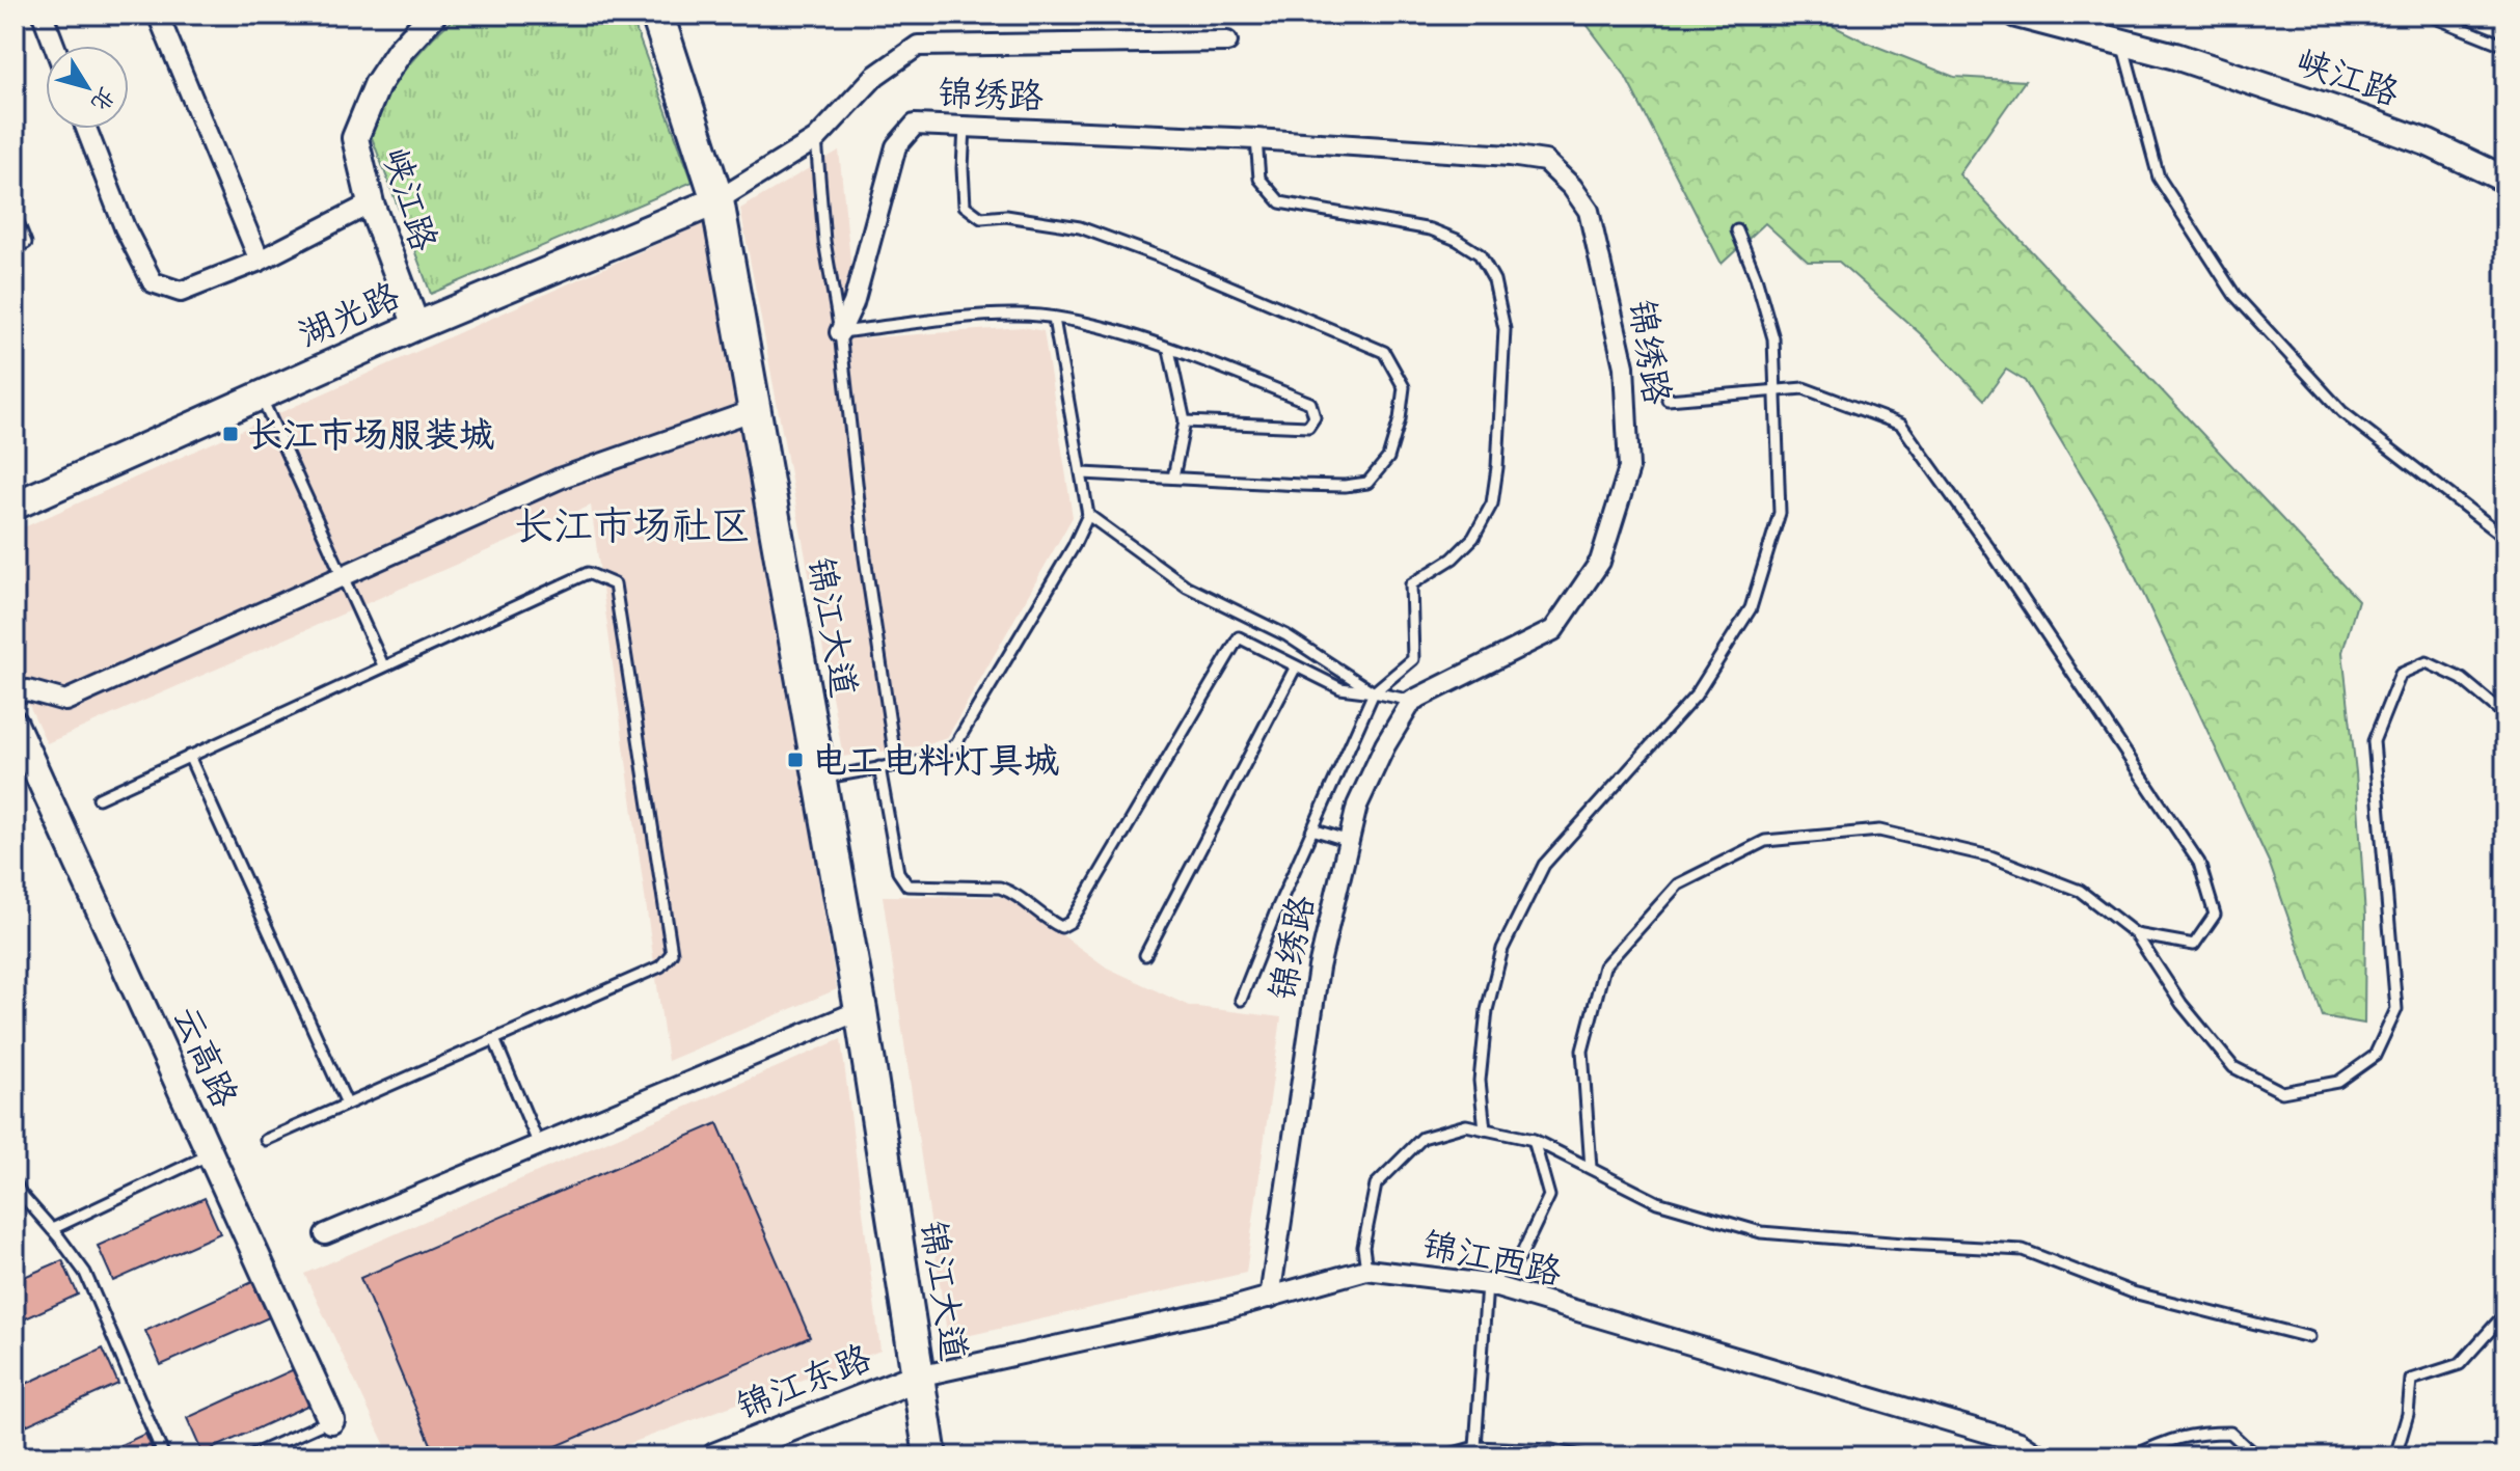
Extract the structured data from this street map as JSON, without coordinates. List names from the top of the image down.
{
  "streets": {
    "main road": ["湖光路", "锦江大道", "锦江东路"],
    "street": [
      "峡江路",
      "锦绣路",
      "云高路",
      "锦江西路"
    ]
  },
  "crossings": [
    ["峡江路", "湖光路"],
    ["锦绣路", "锦江西路"],
    ["湖光路", "锦江大道"],
    ["锦江大道", "锦江西路"],
    ["锦江大道", "锦江东路"],
    ["锦江西路", "锦江东路"]
  ],
  "districts": ["长江市场社区"],
  "places": {
    "transit": ["长江市场服装城", "电工电料灯具城"]
  },
  "north": "bottom right"
}
